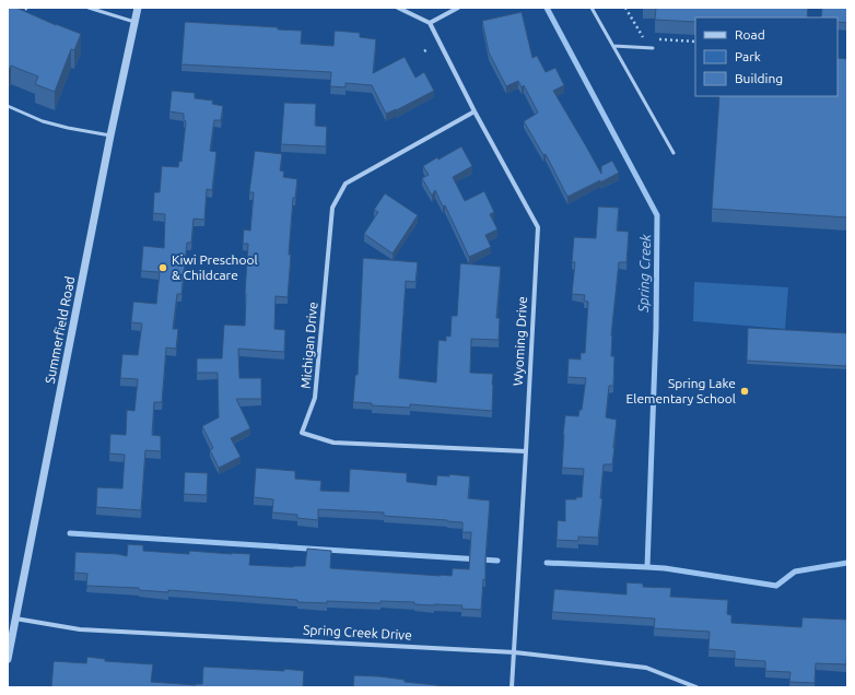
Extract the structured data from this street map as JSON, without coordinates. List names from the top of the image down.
{
  "streets": {
    "street": [
      "Summerfield Road",
      "Wyoming Drive",
      "Michigan Drive",
      "Spring Creek Drive"
    ]
  },
  "crossings": [
    ["Summerfield Road", "Spring Creek Drive"],
    ["Wyoming Drive", "Michigan Drive"],
    ["Wyoming Drive", "Spring Creek Drive"]
  ],
  "water": ["Spring Creek"],
  "places": ["Kiwi Preschool & Childcare", "Spring Lake Elementary School"],
  "legend": ["Road", "Park", "Building"]
}
